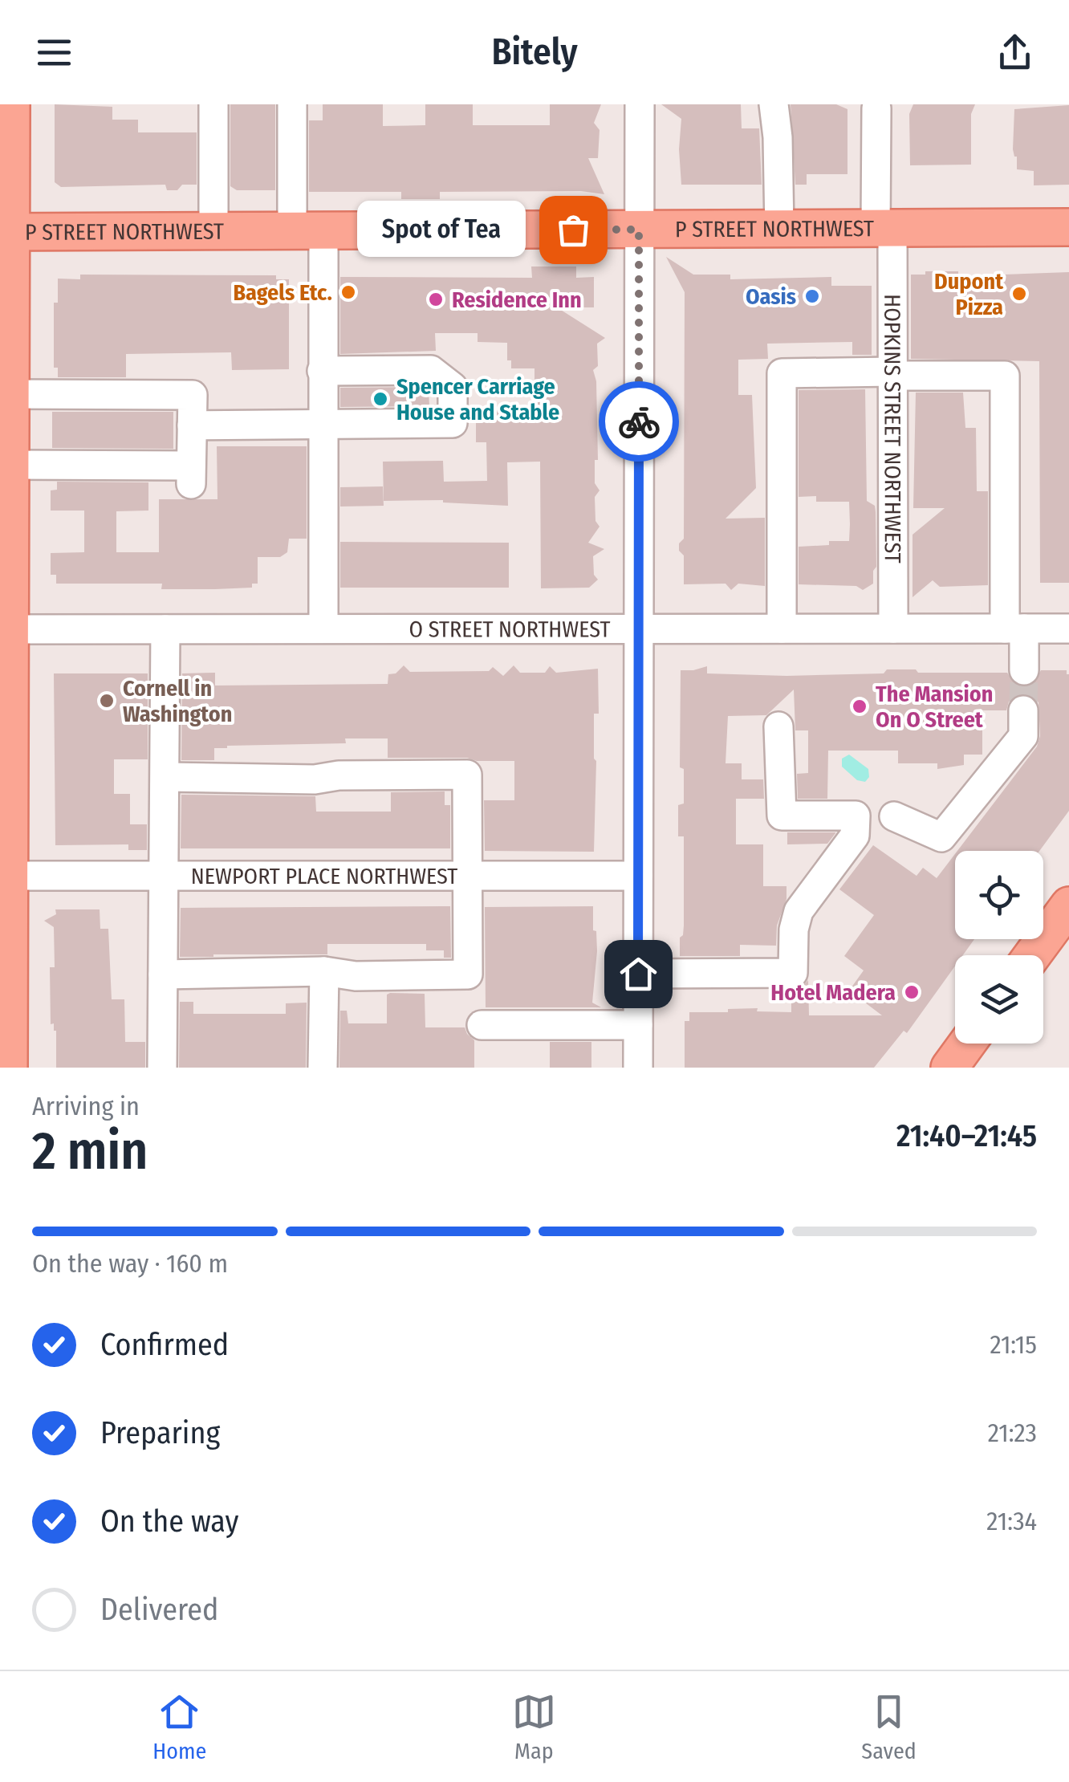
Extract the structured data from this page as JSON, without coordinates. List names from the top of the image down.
{
  "streets": {
    "main road": ["P STREET NORTHWEST"],
    "street": ["HOPKINS STREET NORTHWEST", "O STREET NORTHWEST", "NEWPORT PLACE NORTHWEST"]
  },
  "crossings": [
    ["P STREET NORTHWEST", "HOPKINS STREET NORTHWEST"],
    ["HOPKINS STREET NORTHWEST", "O STREET NORTHWEST"]
  ],
  "places": [
    "Spot of Tea",
    "Bagels Etc.",
    "Dupont Pizza",
    "Oasis",
    "Residence Inn",
    "Spencer Carriage House and Stable",
    "Cornell in Washington",
    "The Mansion On O Street",
    "Hotel Madera"
  ],
  "page": {
    "header": "Bitely",
    "bubble": "Spot of Tea",
    "heading": ["2 min", "Arriving in", "21:40–21:45"],
    "bar": "On the way · 160 m",
    "list": [
      ["Confirmed", "21:15"],
      ["Preparing", "21:23"],
      ["On the way", "21:34"],
      "Delivered"
    ],
    "tabs": ["Home", "Map", "Saved"]
  }
}
